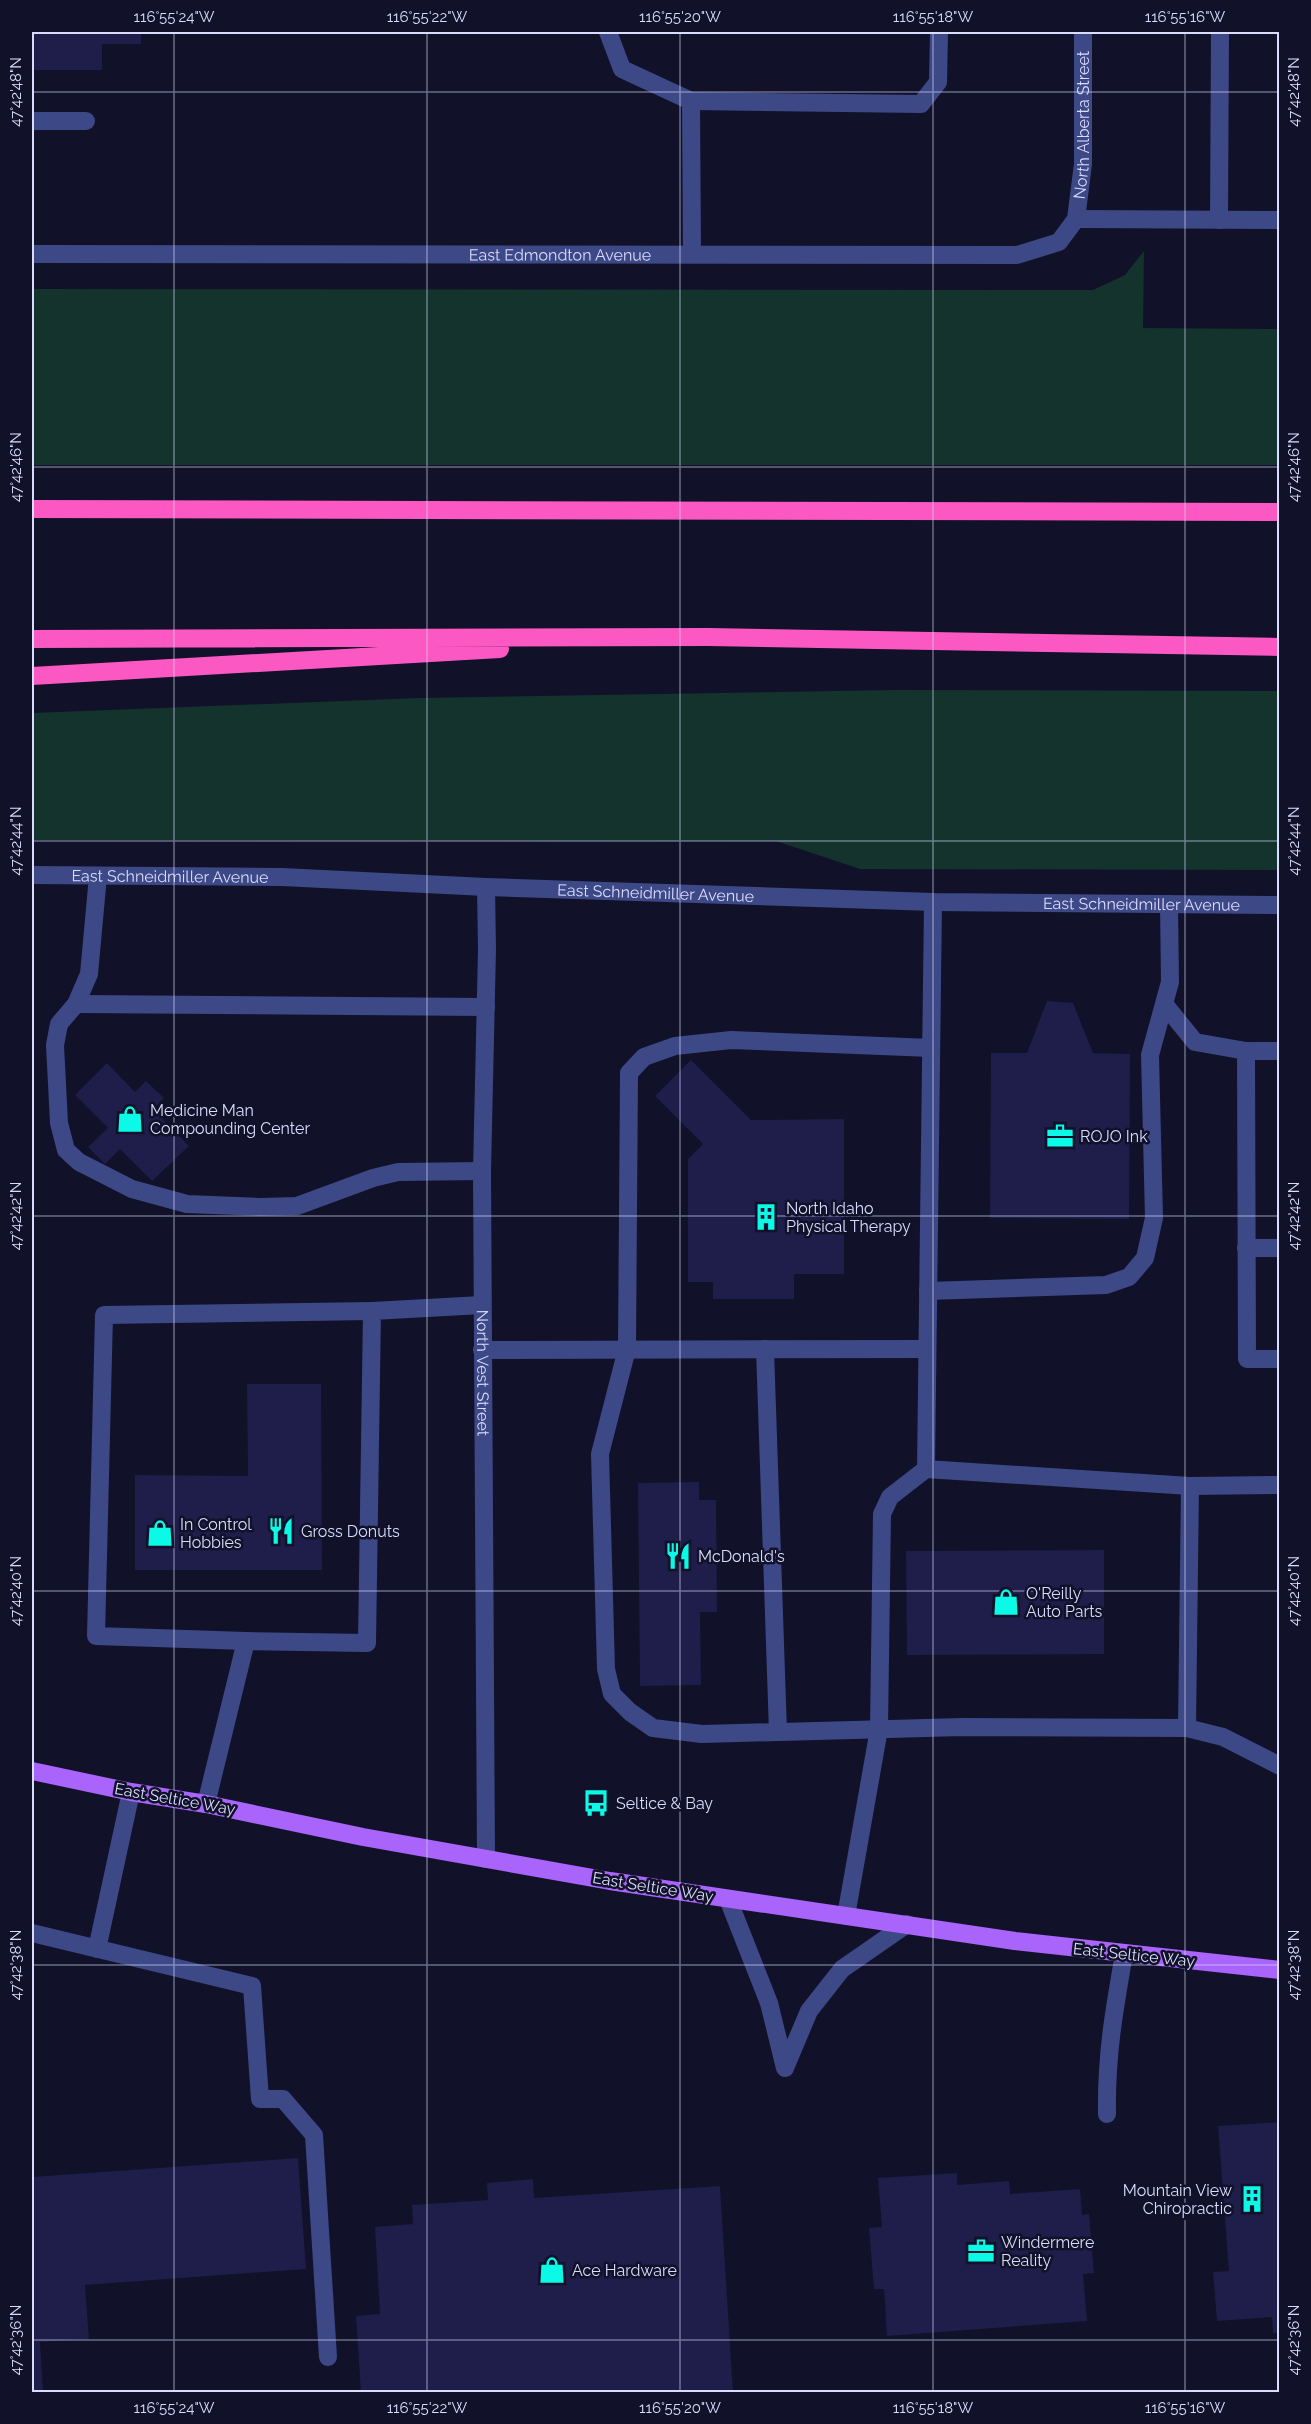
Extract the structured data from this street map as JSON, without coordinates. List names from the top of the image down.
{
  "streets": {
    "main road": ["East Seltice Way"],
    "street": [
      "North Alberta Street",
      "East Edmondton Avenue",
      "East Schneidmiller Avenue",
      "North Vest Street"
    ]
  },
  "crossings": [
    ["North Alberta Street", "East Edmondton Avenue"],
    ["East Schneidmiller Avenue", "North Vest Street"],
    ["North Vest Street", "East Seltice Way"]
  ],
  "places": {
    "shop": [
      "Medicine Man Compounding Center",
      "In Control Hobbies",
      "O'Reilly Auto Parts",
      "Ace Hardware"
    ],
    "office": ["ROJO Ink", "Windermere Reality"],
    "building": ["North Idaho Physical Therapy", "Mountain View Chiropractic"],
    "restaurant": ["Gross Donuts", "McDonald's"],
    "bus stop": ["Seltice & Bay"]
  },
  "coordinates": [
    "116°55'24\"W",
    "116°55'22\"W",
    "116°55'20\"W",
    "116°55'18\"W",
    "116°55'16\"W",
    "47°42'48\"N",
    "47°42'46\"N",
    "47°42'44\"N",
    "47°42'42\"N",
    "47°42'40\"N",
    "47°42'38\"N",
    "47°42'36\"N"
  ]
}
